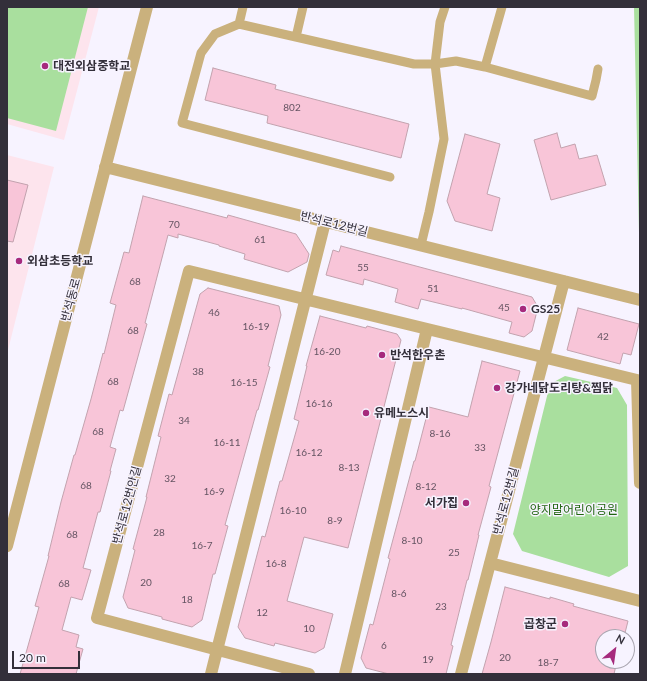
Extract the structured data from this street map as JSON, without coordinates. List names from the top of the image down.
{
  "streets": {
    "street": ["반석로12번길", "반석동로", "반석로12번안길"]
  },
  "crossings": [
    ["반석로12번길", "반석동로"]
  ],
  "parks": ["양지말어린이공원"],
  "places": [
    "대전외삼중학교",
    "외삼초등학교",
    "GS25",
    "반석한우촌",
    "강가네닭도리탕&찜닭",
    "유메노스시",
    "서가집",
    "곱창군"
  ],
  "house_numbers": [
    "802",
    "70",
    "61",
    "55",
    "68",
    "51",
    "45",
    "46",
    "16-19",
    "68",
    "42",
    "16-20",
    "38",
    "68",
    "16-15",
    "16-16",
    "34",
    "68",
    "8-16",
    "16-11",
    "33",
    "16-12",
    "8-13",
    "32",
    "68",
    "8-12",
    "16-9",
    "16-10",
    "8-9",
    "28",
    "68",
    "8-10",
    "16-7",
    "25",
    "16-8",
    "20",
    "68",
    "8-6",
    "18",
    "23",
    "12",
    "10",
    "6",
    "20",
    "19",
    "18-7"
  ],
  "scale_bar": "20 m",
  "north": "top right"
}
